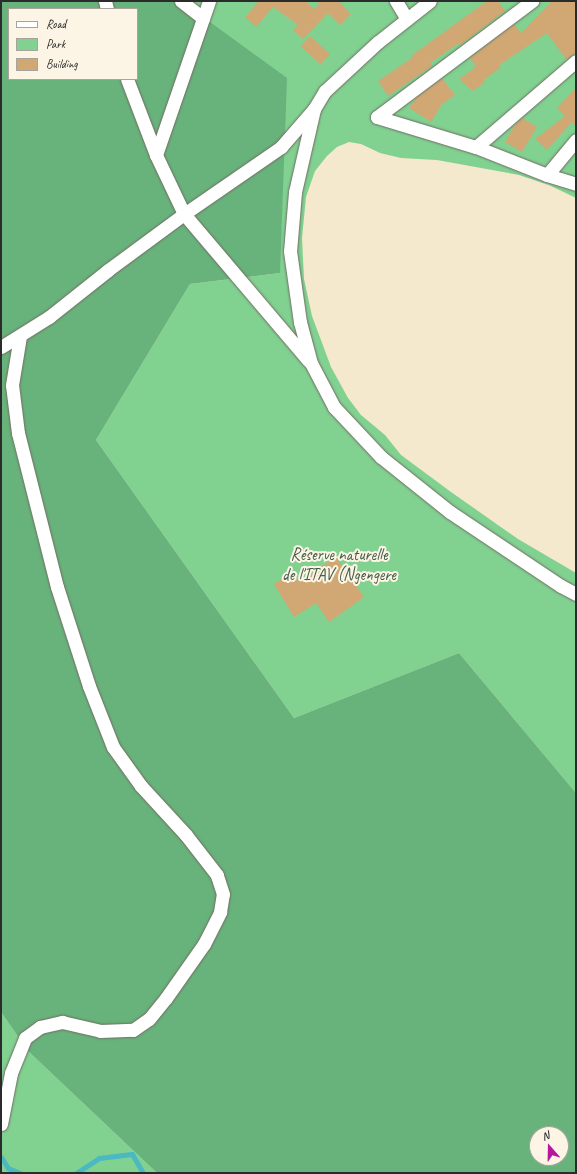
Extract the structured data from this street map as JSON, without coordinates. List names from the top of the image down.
{
  "parks": ["Réserve naturelle de l'ITAV (Ngengere"],
  "legend": ["Road", "Park", "Building"],
  "north": "top"
}
